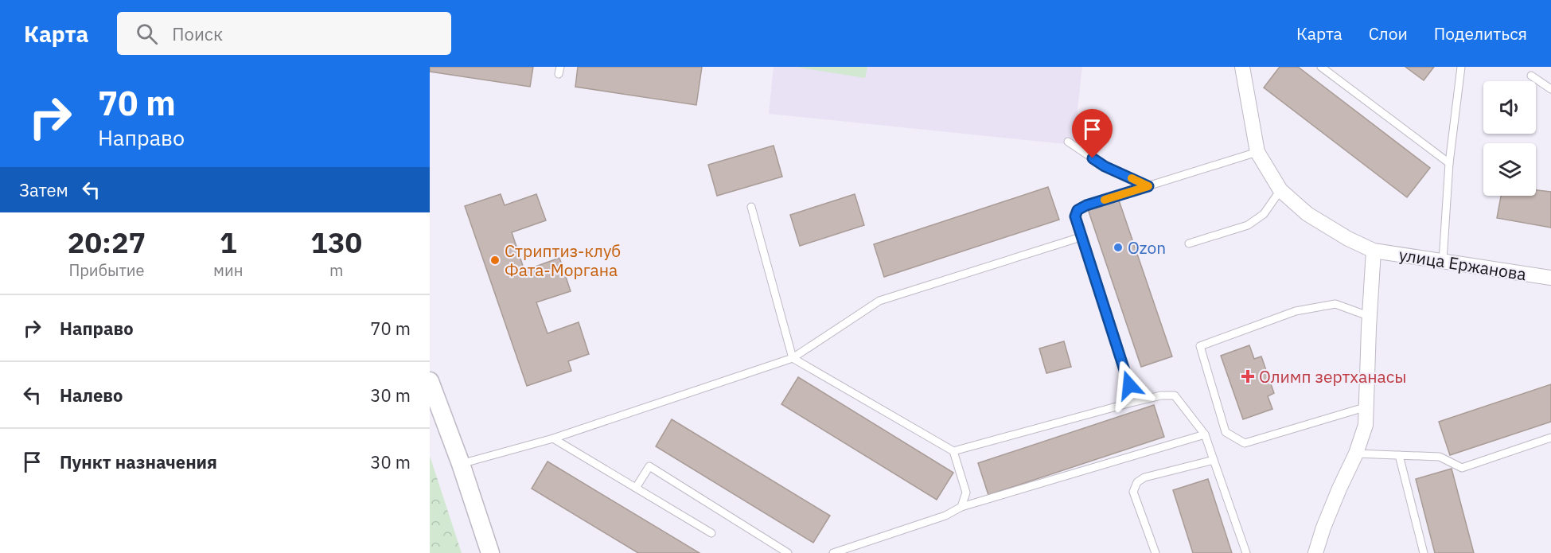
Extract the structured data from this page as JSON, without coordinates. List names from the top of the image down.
{
  "streets": {
    "street": ["улица Ержанова"]
  },
  "places": {
    "other": ["Ozon", "Стриптиз-клуб Фата-Моргана"],
    "health": ["Олимп зертханасы"]
  },
  "page": {
    "header": "Карта",
    "search": "Поиск",
    "nav": ["Карта", "Слои", "Поделиться"],
    "turn": ["70 m", "Направо"],
    "then": "Затем",
    "eta": [
      "20:27",
      "Прибытие",
      "1",
      "мин",
      "130",
      "m"
    ],
    "list": [
      {
        "name": "Направо",
        "value": "70 m"
      },
      {
        "name": "Налево",
        "value": "30 m"
      },
      {
        "name": "Пункт назначения",
        "value": "30 m"
      }
    ]
  }
}
